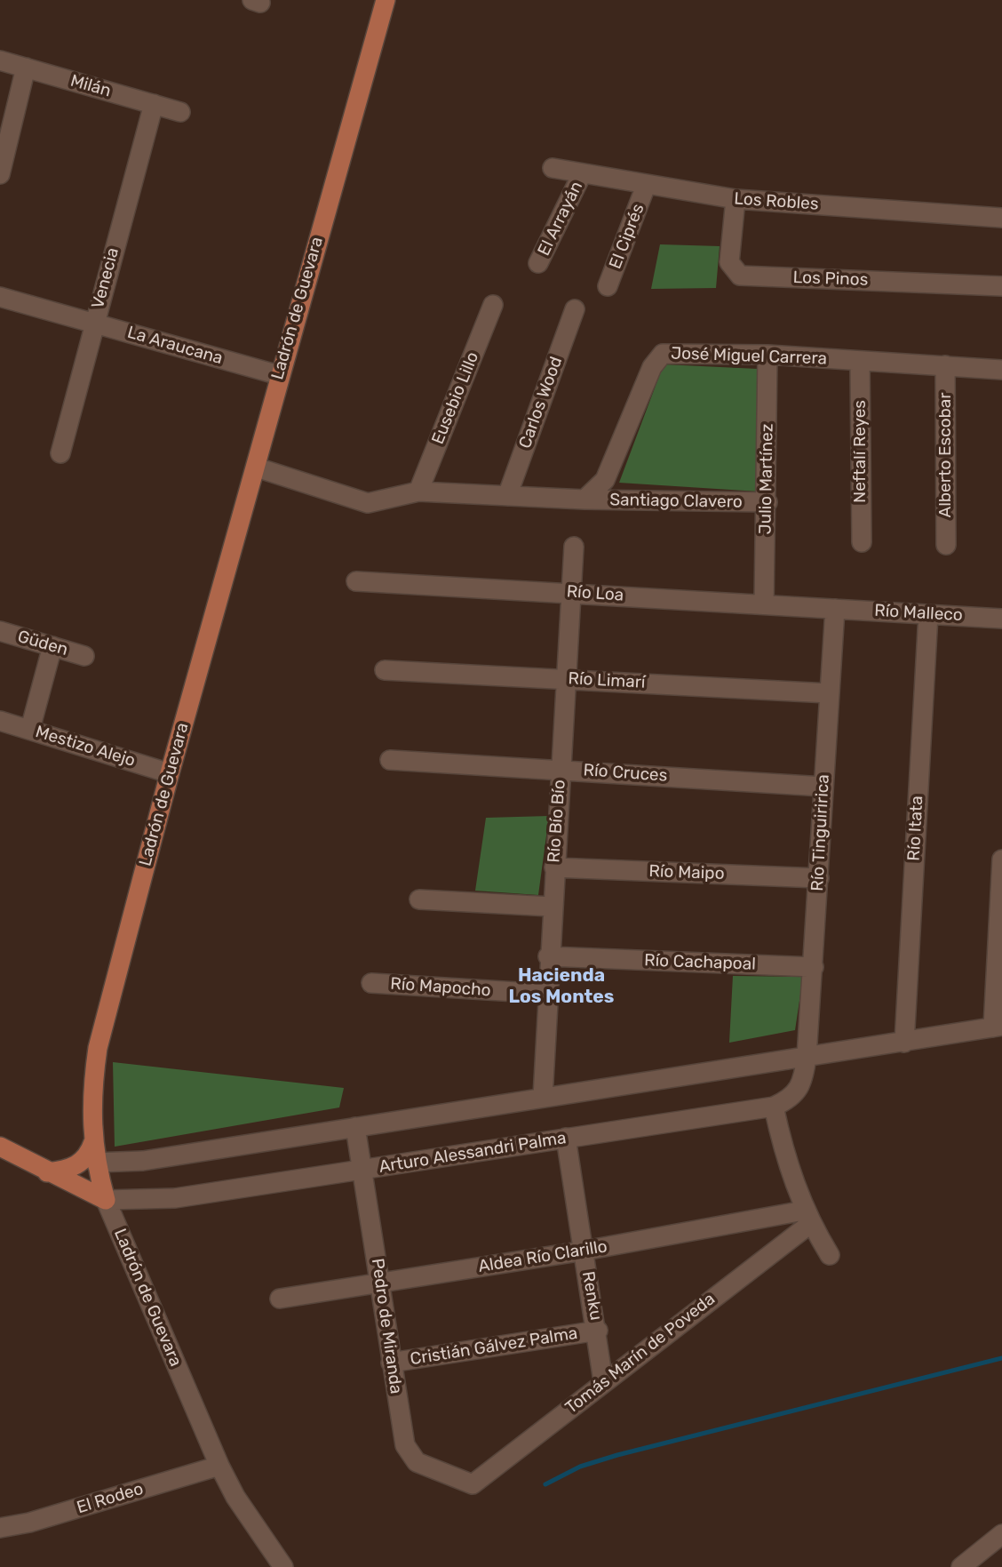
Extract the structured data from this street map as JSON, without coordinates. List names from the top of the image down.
{
  "streets": {
    "main road": ["Ladrón de Guevara"],
    "street": [
      "Milán",
      "Los Robles",
      "El Arrayán",
      "El Ciprés",
      "Venecia",
      "Los Pinos",
      "La Araucana",
      "José Miguel Carrera",
      "Eusebio Lillo",
      "Carlos Wood",
      "Neftalí Reyes",
      "Alberto Escobar",
      "Julio Martínez",
      "Santiago Clavero",
      "Río Loa",
      "Río Malleco",
      "Güden",
      "Río Limarí",
      "Mestizo Alejo",
      "Río Cruces",
      "Río Bío Bío",
      "Río Itata",
      "Río Tinguiririca",
      "Río Maipo",
      "Río Cachapoal",
      "Río Mapocho",
      "Arturo Alessandri Palma",
      "Aldea Río Clarillo",
      "Renku",
      "Pedro de Miranda",
      "Cristián Gálvez Palma",
      "Tomás Marín de Poveda",
      "El Rodeo"
    ]
  },
  "crossings": [
    ["Milán", "Venecia"],
    ["Los Robles", "El Arrayán"],
    ["Los Robles", "El Ciprés"],
    ["Los Robles", "Los Pinos"],
    ["Venecia", "La Araucana"],
    ["Ladrón de Guevara", "La Araucana"],
    ["Ladrón de Guevara", "Mestizo Alejo"],
    ["Ladrón de Guevara", "Arturo Alessandri Palma"],
    ["Ladrón de Guevara", "El Rodeo"],
    ["José Miguel Carrera", "Neftalí Reyes"],
    ["José Miguel Carrera", "Alberto Escobar"],
    ["José Miguel Carrera", "Julio Martínez"],
    ["José Miguel Carrera", "Santiago Clavero"],
    ["Julio Martínez", "Santiago Clavero"],
    ["Julio Martínez", "Río Loa"],
    ["Río Loa", "Río Malleco"],
    ["Río Loa", "Río Bío Bío"],
    ["Río Loa", "Río Tinguiririca"],
    ["Río Malleco", "Río Itata"],
    ["Río Malleco", "Río Tinguiririca"],
    ["Río Limarí", "Río Bío Bío"],
    ["Río Limarí", "Río Tinguiririca"],
    ["Río Cruces", "Río Bío Bío"],
    ["Río Cruces", "Río Tinguiririca"],
    ["Río Bío Bío", "Río Maipo"],
    ["Río Bío Bío", "Río Cachapoal"],
    ["Río Bío Bío", "Río Mapocho"],
    ["Río Tinguiririca", "Río Maipo"],
    ["Río Tinguiririca", "Río Cachapoal"],
    ["Río Tinguiririca", "Arturo Alessandri Palma"],
    ["Arturo Alessandri Palma", "Renku"],
    ["Arturo Alessandri Palma", "Pedro de Miranda"],
    ["Aldea Río Clarillo", "Renku"],
    ["Aldea Río Clarillo", "Pedro de Miranda"],
    ["Aldea Río Clarillo", "Tomás Marín de Poveda"],
    ["Renku", "Cristián Gálvez Palma"],
    ["Renku", "Tomás Marín de Poveda"],
    ["Pedro de Miranda", "Cristián Gálvez Palma"],
    ["Pedro de Miranda", "Tomás Marín de Poveda"]
  ],
  "districts": ["Hacienda Los Montes"]
}
